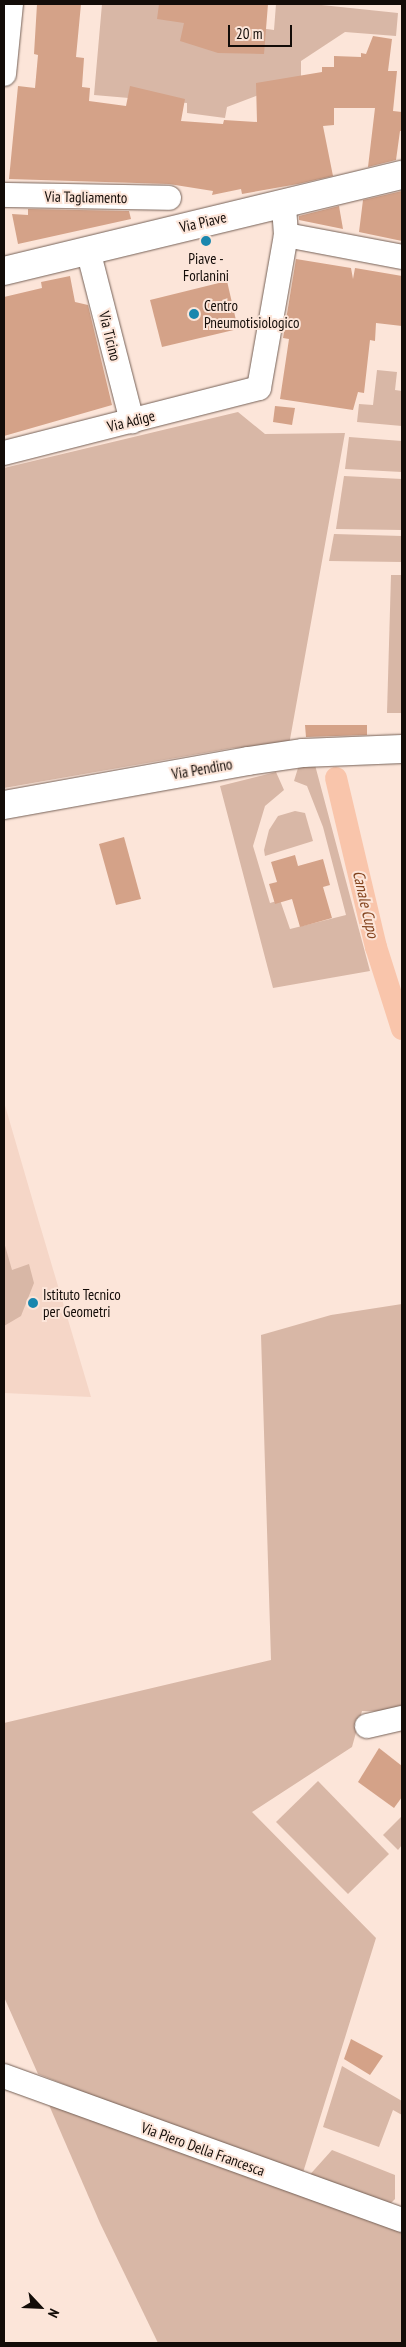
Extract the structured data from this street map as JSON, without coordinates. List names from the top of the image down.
{
  "streets": {
    "street": [
      "Via Tagliamento",
      "Via Piave",
      "Via Ticino",
      "Via Adige",
      "Via Pendino",
      "Via Piero Della Francesca"
    ]
  },
  "crossings": [
    ["Via Piave", "Via Ticino"],
    ["Via Ticino", "Via Adige"]
  ],
  "water": ["Canale Cupo"],
  "places": ["Piave - Forlanini", "Centro Pneumotisiologico", "Istituto Tecnico per Geometri"],
  "scale_bar": "20 m",
  "north": "bottom right"
}
